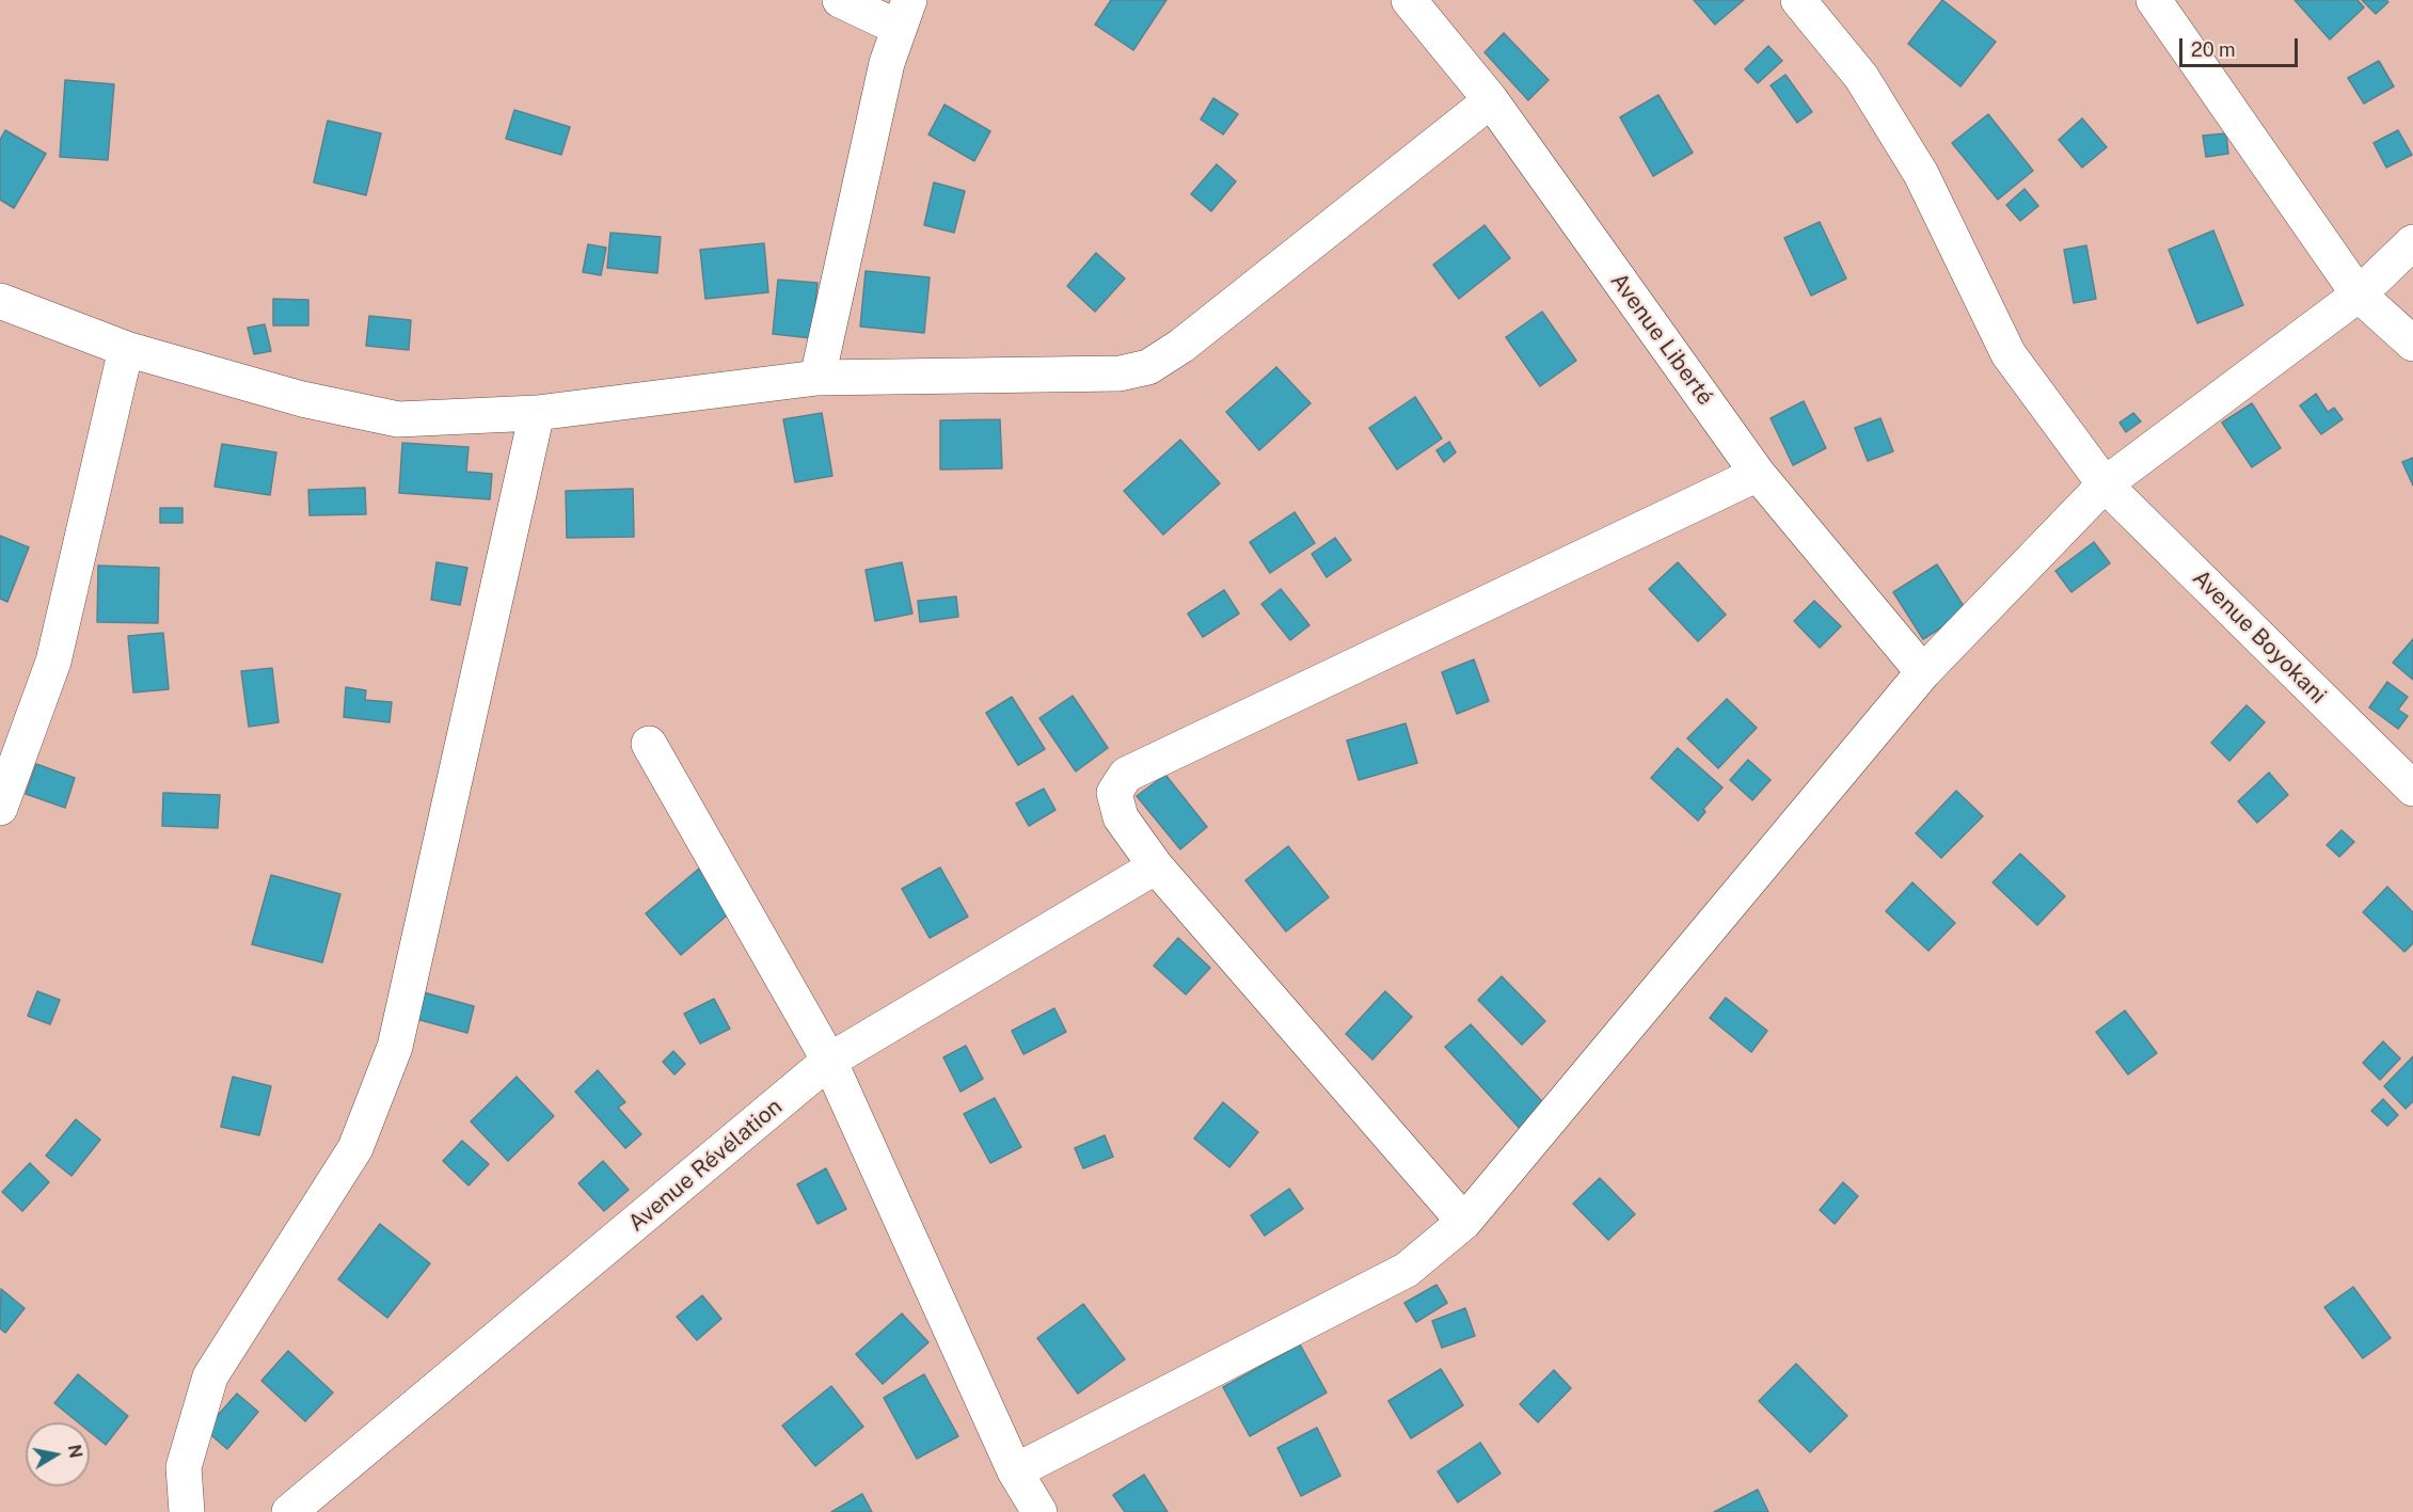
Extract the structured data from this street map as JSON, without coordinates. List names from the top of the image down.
{
  "streets": {
    "street": ["Avenue Liberté", "Avenue Boyokani", "Avenue Révélation"]
  },
  "scale_bar": "20 m",
  "north": "right"
}
